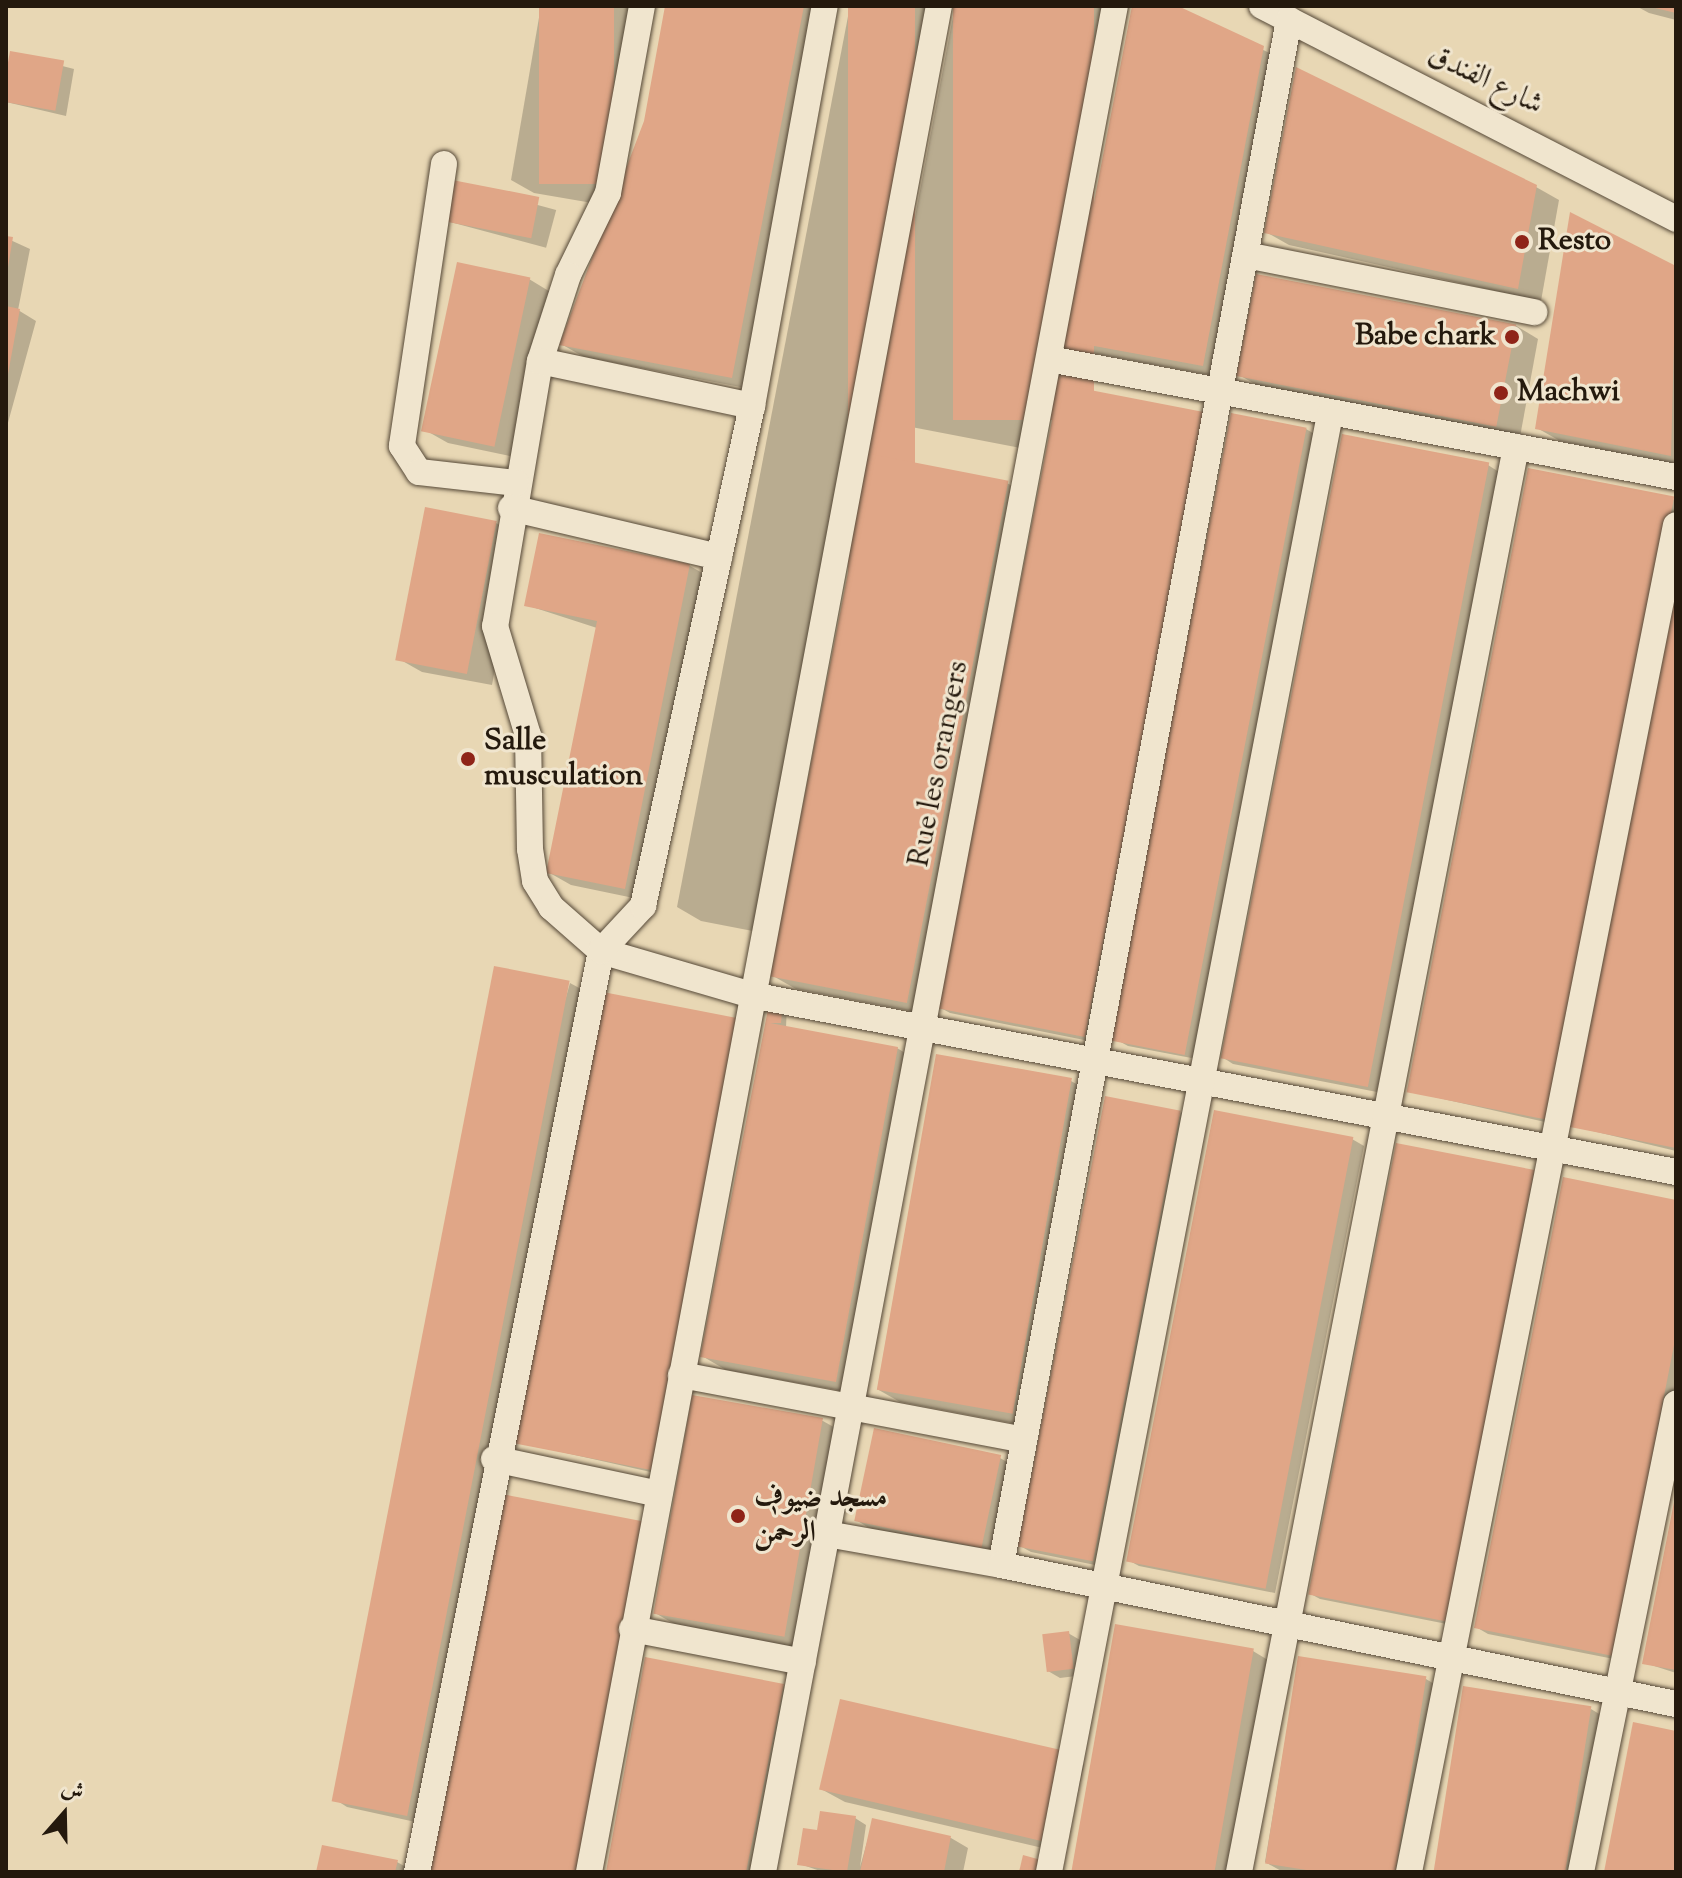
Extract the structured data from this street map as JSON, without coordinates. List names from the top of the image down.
{
  "streets": {
    "street": ["شارع الفندق", "Rue les orangers"]
  },
  "places": [
    "Resto",
    "Babe chark",
    "Machwi",
    "Salle musculation",
    "مسجد ضيوف الرحمٰن"
  ],
  "north": "top"
}
